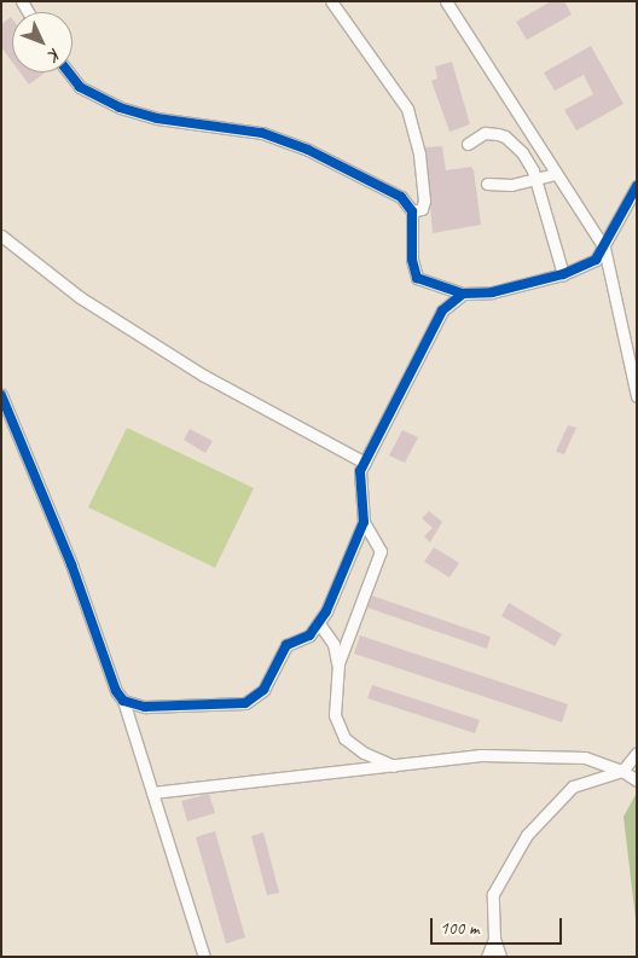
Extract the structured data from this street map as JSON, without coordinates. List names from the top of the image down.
{
  "scale_bar": "100 m",
  "north": "bottom right"
}
